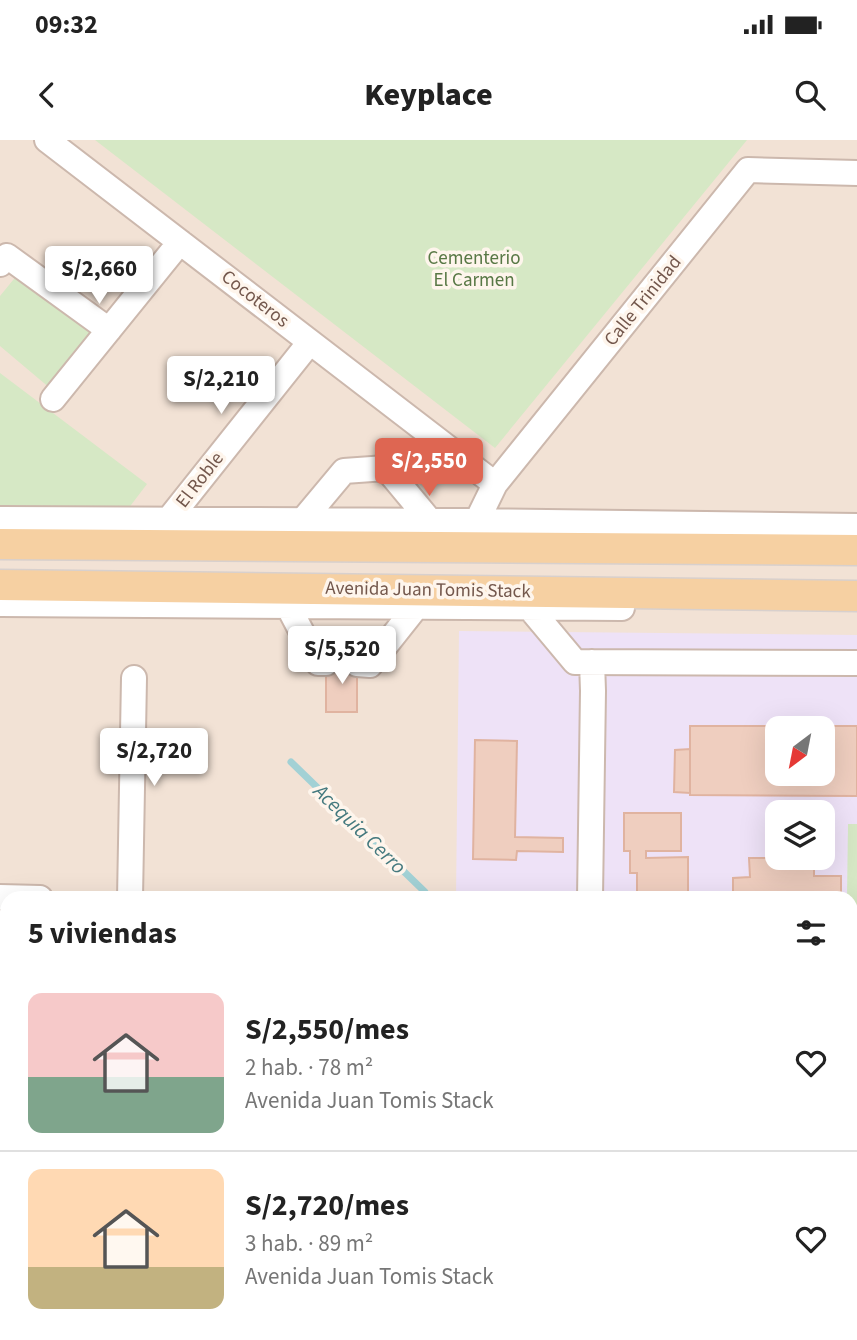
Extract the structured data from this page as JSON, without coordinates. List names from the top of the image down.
{
  "streets": {
    "main road": ["Avenida Juan Tomis Stack"],
    "street": ["Cocoteros", "Calle Trinidad", "El Roble"]
  },
  "crossings": [
    ["Cocoteros", "Calle Trinidad"],
    ["Cocoteros", "El Roble"]
  ],
  "water": ["Acequia Cerro"],
  "parks": ["Cementerio El Carmen"],
  "north": "bottom left",
  "page": {
    "status": "09:32",
    "header": "Keyplace",
    "price": [
      "S/2,660",
      "S/2,210",
      "S/2,550",
      "S/5,520",
      "S/2,720"
    ],
    "heading": "5 viviendas",
    "list": [
      {
        "name": "S/2,550/mes",
        "note": "2 hab. · 78 m² · Avenida Juan Tomis Stack"
      },
      {
        "name": "S/2,720/mes",
        "note": "3 hab. · 89 m² · Avenida Juan Tomis Stack"
      }
    ]
  }
}
